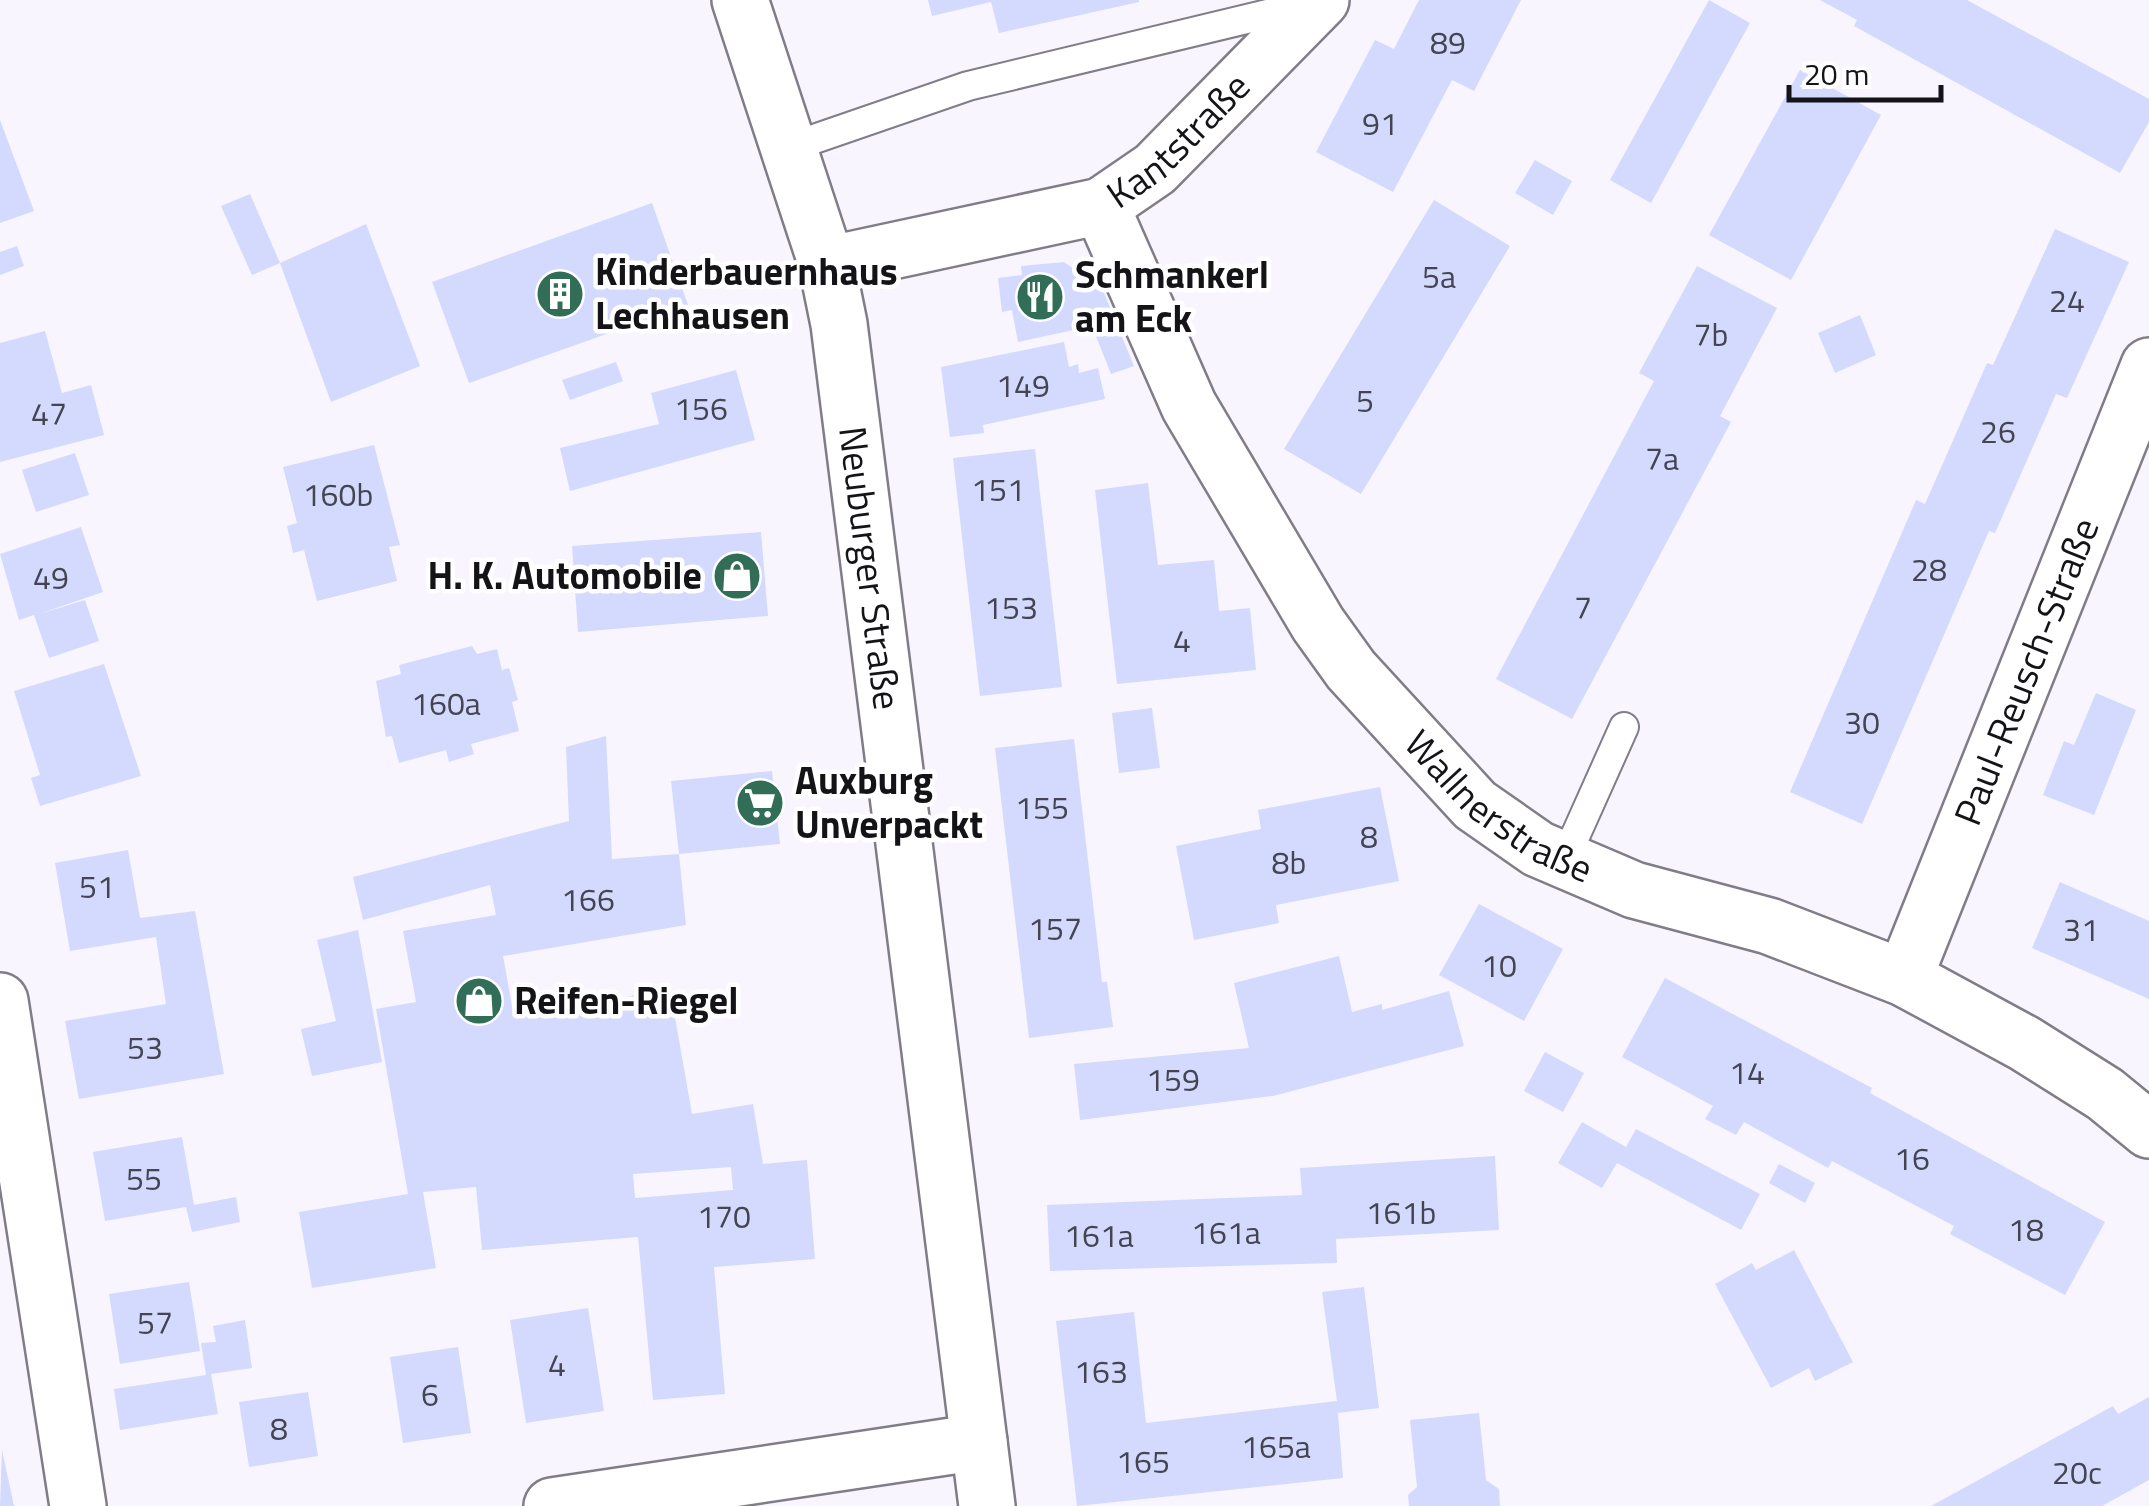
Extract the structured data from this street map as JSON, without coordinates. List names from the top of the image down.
{
  "streets": {
    "street": [
      "Kantstraße",
      "Neuburger Straße",
      "Paul-Reusch-Straße",
      "Wallnerstraße"
    ]
  },
  "crossings": [
    ["Kantstraße", "Neuburger Straße"],
    ["Kantstraße", "Wallnerstraße"],
    ["Paul-Reusch-Straße", "Wallnerstraße"]
  ],
  "places": {
    "building": ["Kinderbauernhaus Lechhausen"],
    "restaurant": ["Schmankerl am Eck"],
    "shop": ["H. K. Automobile", "Reifen-Riegel"],
    "supermarket": ["Auxburg Unverpackt"]
  },
  "house_numbers": [
    "89",
    "91",
    "5a",
    "24",
    "7b",
    "149",
    "5",
    "156",
    "47",
    "26",
    "7a",
    "151",
    "160b",
    "28",
    "49",
    "153",
    "7",
    "4",
    "160a",
    "30",
    "155",
    "8",
    "8b",
    "51",
    "166",
    "157",
    "31",
    "10",
    "53",
    "14",
    "159",
    "16",
    "55",
    "161b",
    "170",
    "18",
    "161a",
    "161a",
    "57",
    "4",
    "163",
    "6",
    "8",
    "165a",
    "165",
    "20c"
  ],
  "scale_bar": "20 m"
}
